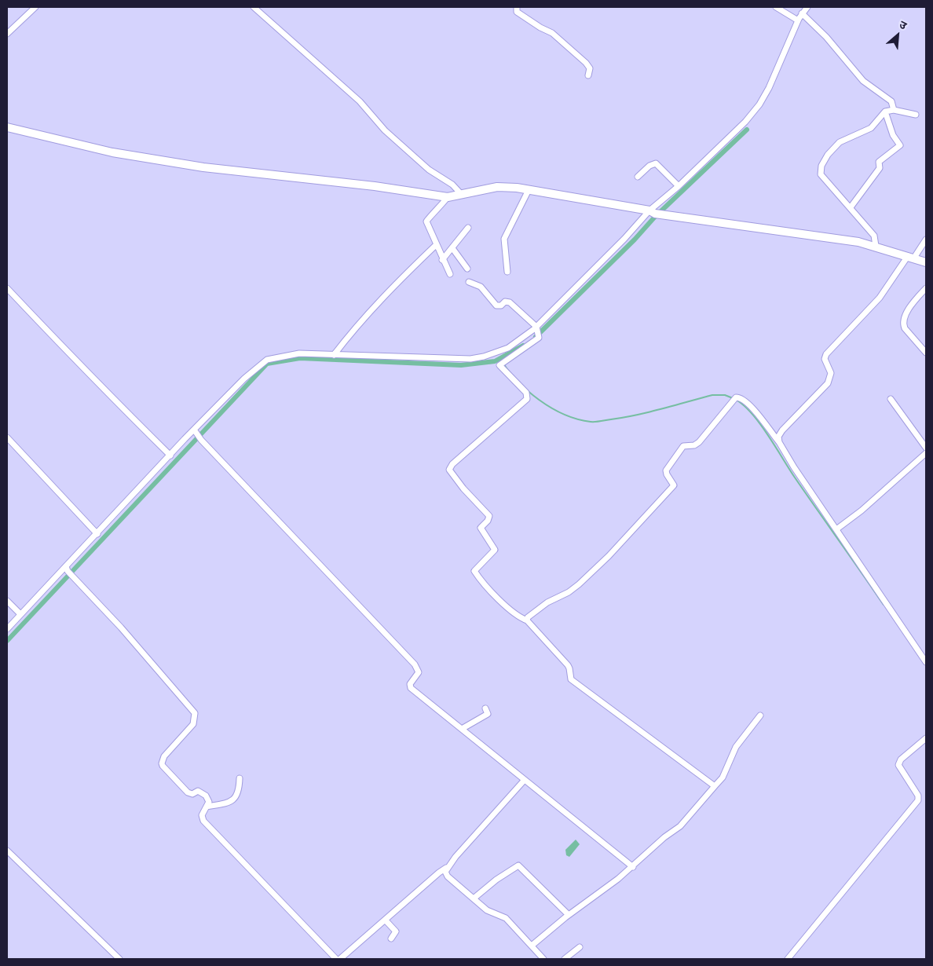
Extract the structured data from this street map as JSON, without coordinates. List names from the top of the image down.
{
  "north": "top right"
}
